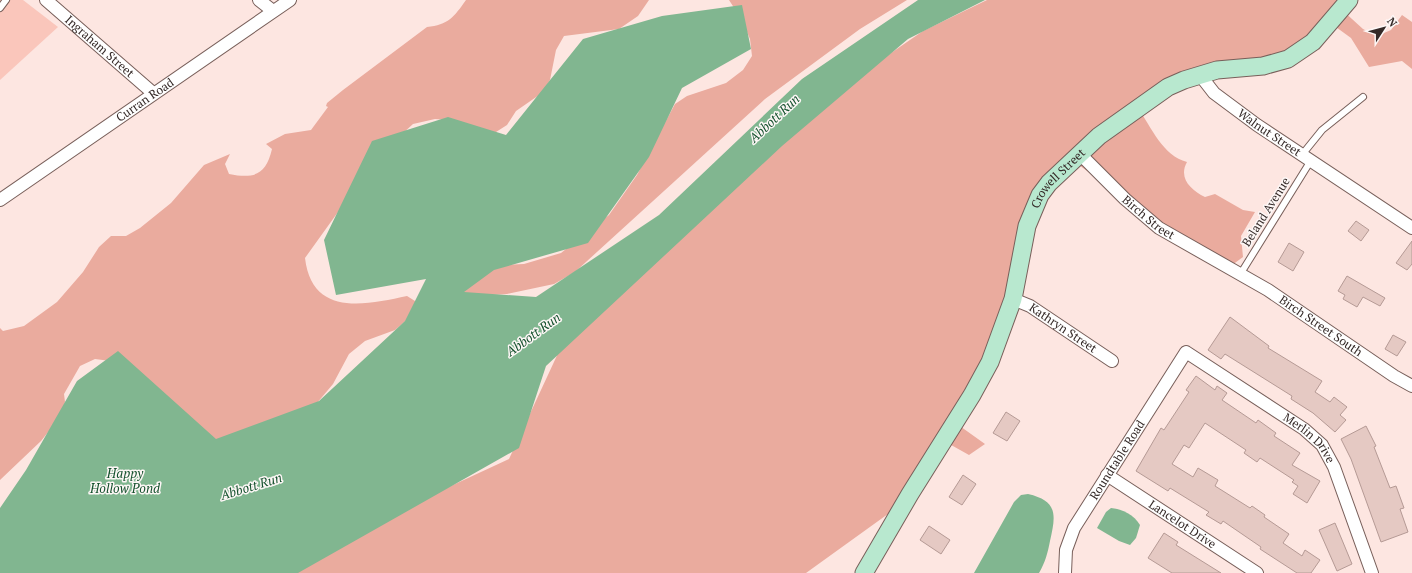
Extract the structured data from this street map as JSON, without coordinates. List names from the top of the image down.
{
  "streets": {
    "street": [
      "Ingraham Street",
      "Curran Road",
      "Walnut Street",
      "Crowell Street",
      "Birch Street",
      "Birch Street South",
      "Kathryn Street",
      "Merlin Drive",
      "Roundtable Road",
      "Lancelot Drive"
    ],
    "lane": ["Beland Avenue"]
  },
  "crossings": [
    ["Ingraham Street", "Curran Road"],
    ["Walnut Street", "Crowell Street"],
    ["Walnut Street", "Beland Avenue"],
    ["Crowell Street", "Birch Street"],
    ["Crowell Street", "Kathryn Street"],
    ["Beland Avenue", "Birch Street South"],
    ["Birch Street", "Birch Street South"],
    ["Merlin Drive", "Roundtable Road"],
    ["Roundtable Road", "Lancelot Drive"]
  ],
  "water": ["Abbott Run", "Happy Hollow Pond"],
  "north": "top right"
}
